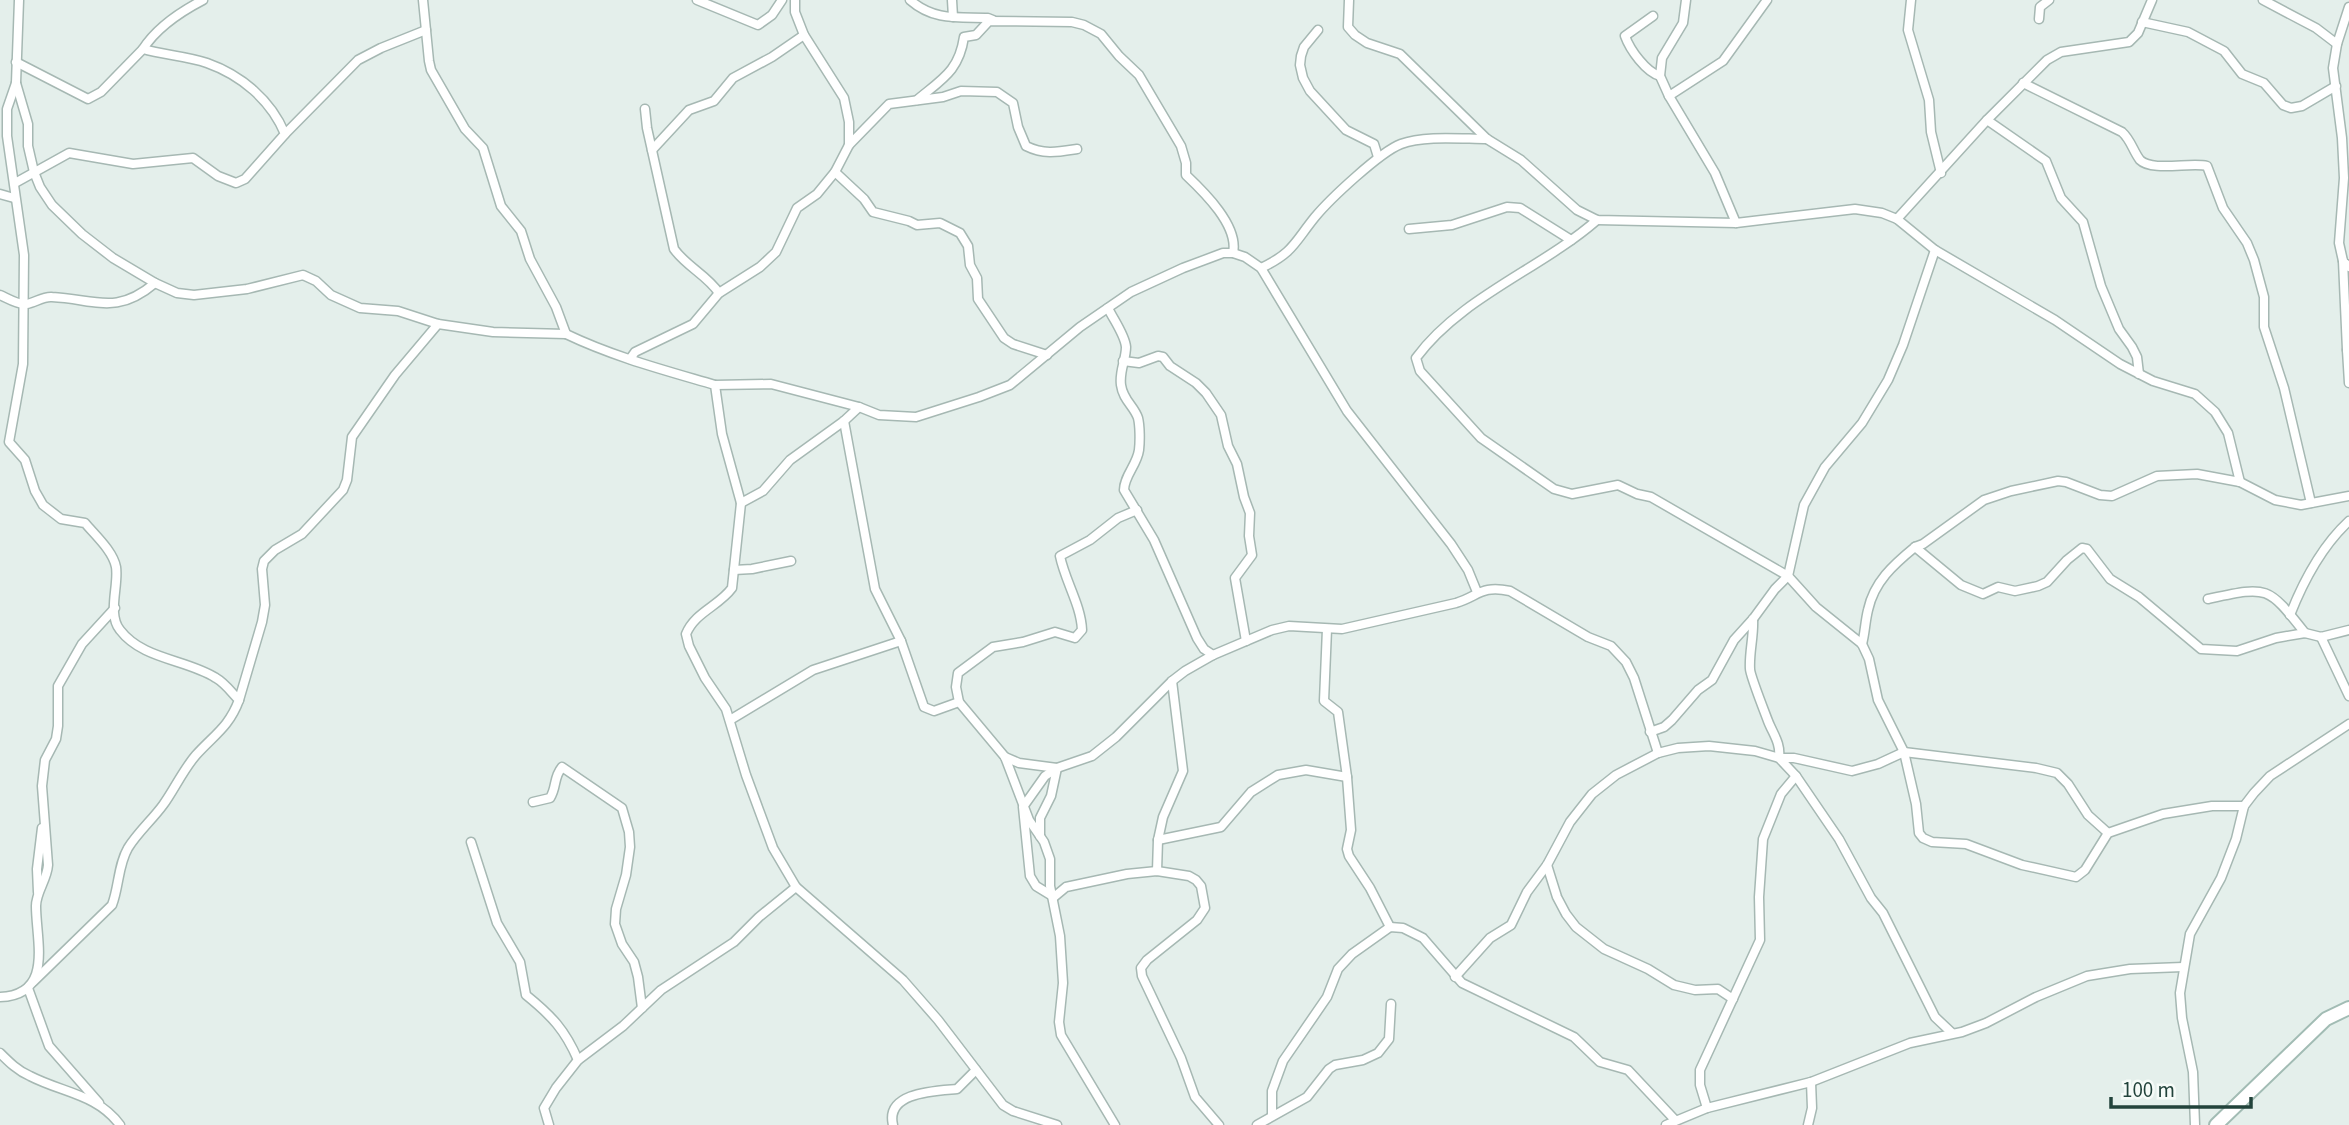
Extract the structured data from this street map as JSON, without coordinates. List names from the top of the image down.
{
  "scale_bar": "100 m"
}
